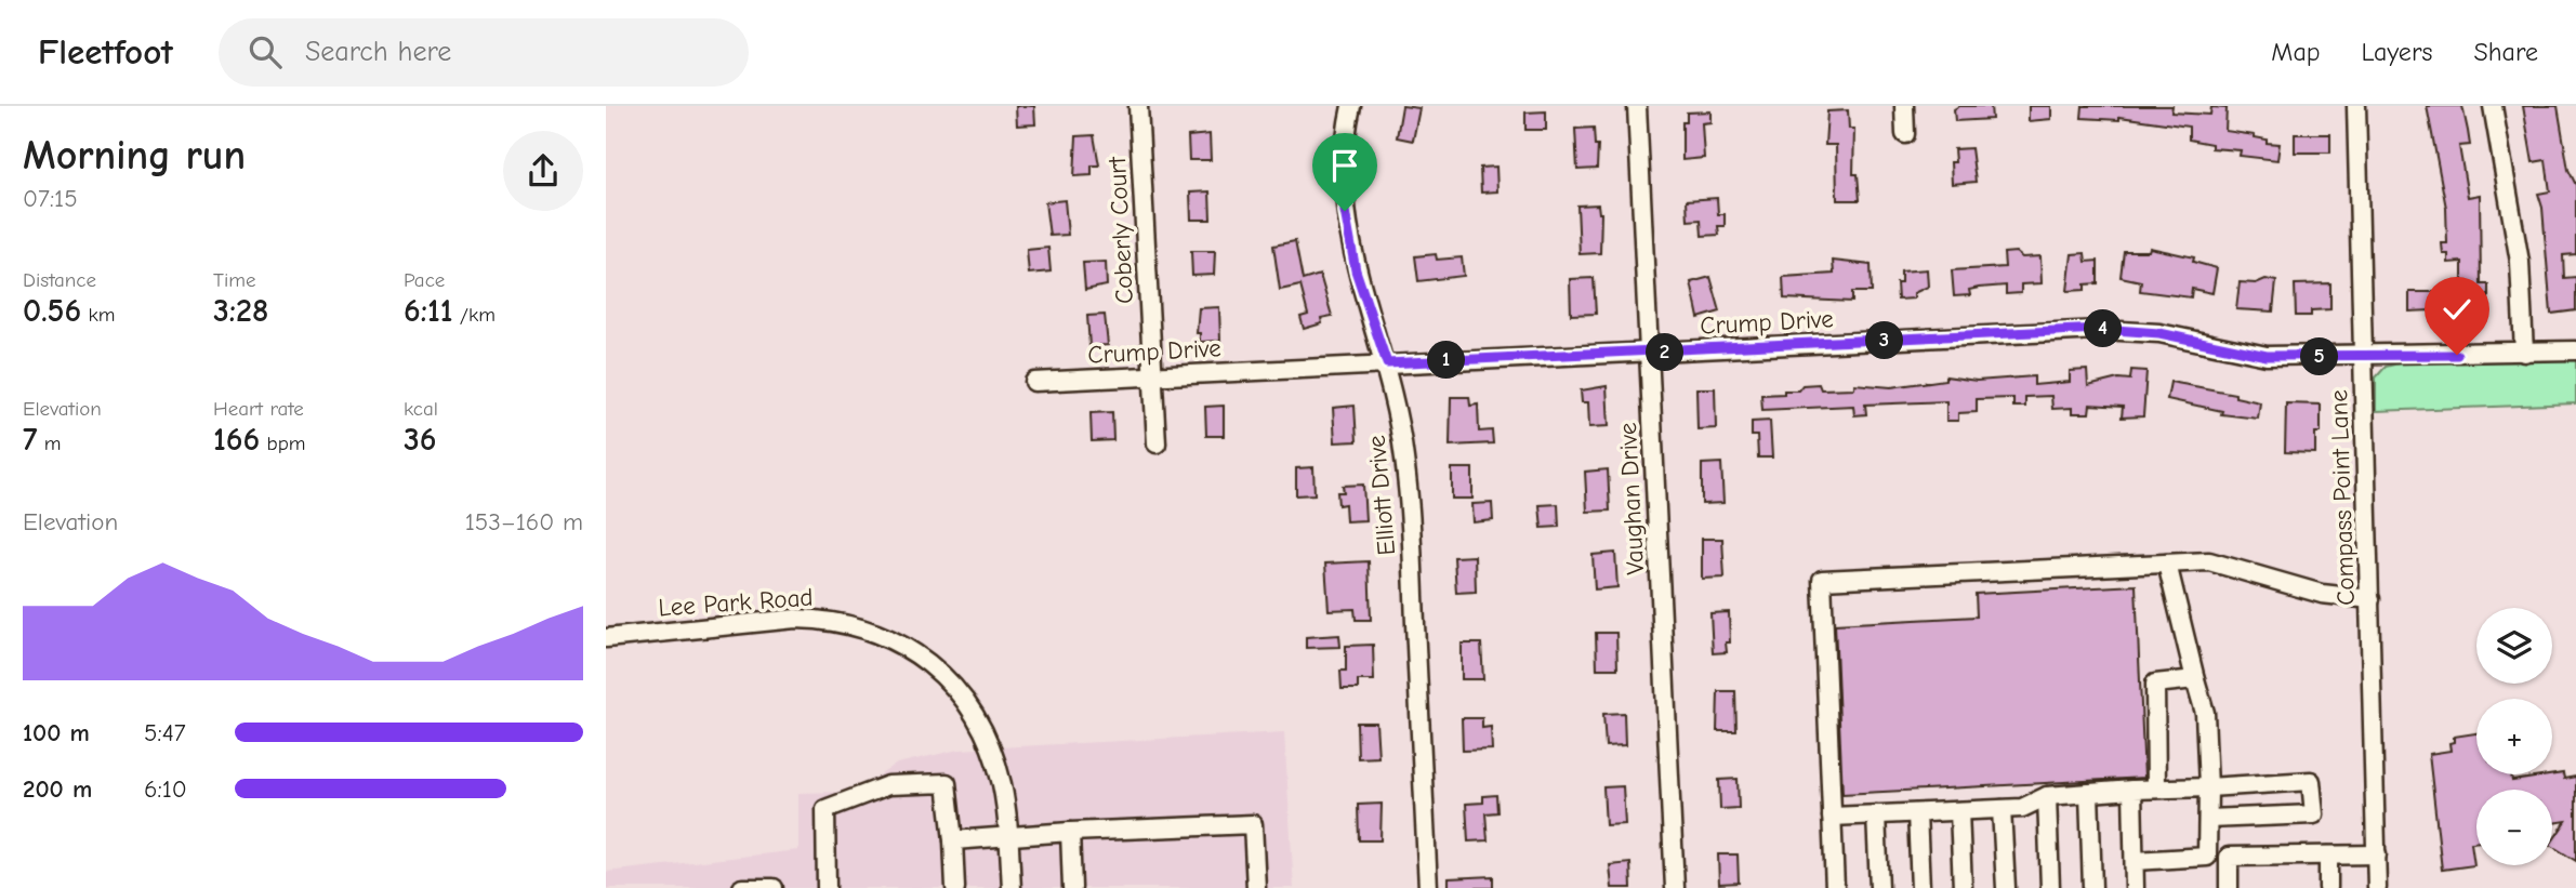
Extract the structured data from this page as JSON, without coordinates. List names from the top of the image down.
{
  "streets": {
    "street": [
      "Coberly Court",
      "Crump Drive",
      "Elliott Drive",
      "Compass Point Lane",
      "Vaughan Drive",
      "Lee Park Road"
    ]
  },
  "crossings": [
    ["Coberly Court", "Crump Drive"],
    ["Crump Drive", "Elliott Drive"],
    ["Crump Drive", "Compass Point Lane"],
    ["Crump Drive", "Vaughan Drive"]
  ],
  "page": {
    "header": "Fleetfoot",
    "search": "Search here",
    "nav": ["Map", "Layers", "Share"],
    "heading": ["Morning run", "07:15"],
    "stats": [
      ["Distance", "0.56 km"],
      ["Time", "3:28"],
      ["Pace", "6:11 /km"],
      ["Elevation", "7 m"],
      ["Heart rate", "166 bpm"],
      ["kcal", "36"]
    ],
    "pins": [
      "4",
      "3",
      "2",
      "5",
      "1"
    ],
    "chart": ["Elevation", "153–160 m"],
    "map_buttons": ["+", "−"],
    "list": [
      {
        "name": "100 m",
        "note": "5:47"
      },
      {
        "name": "200 m",
        "note": "6:10"
      }
    ]
  }
}
